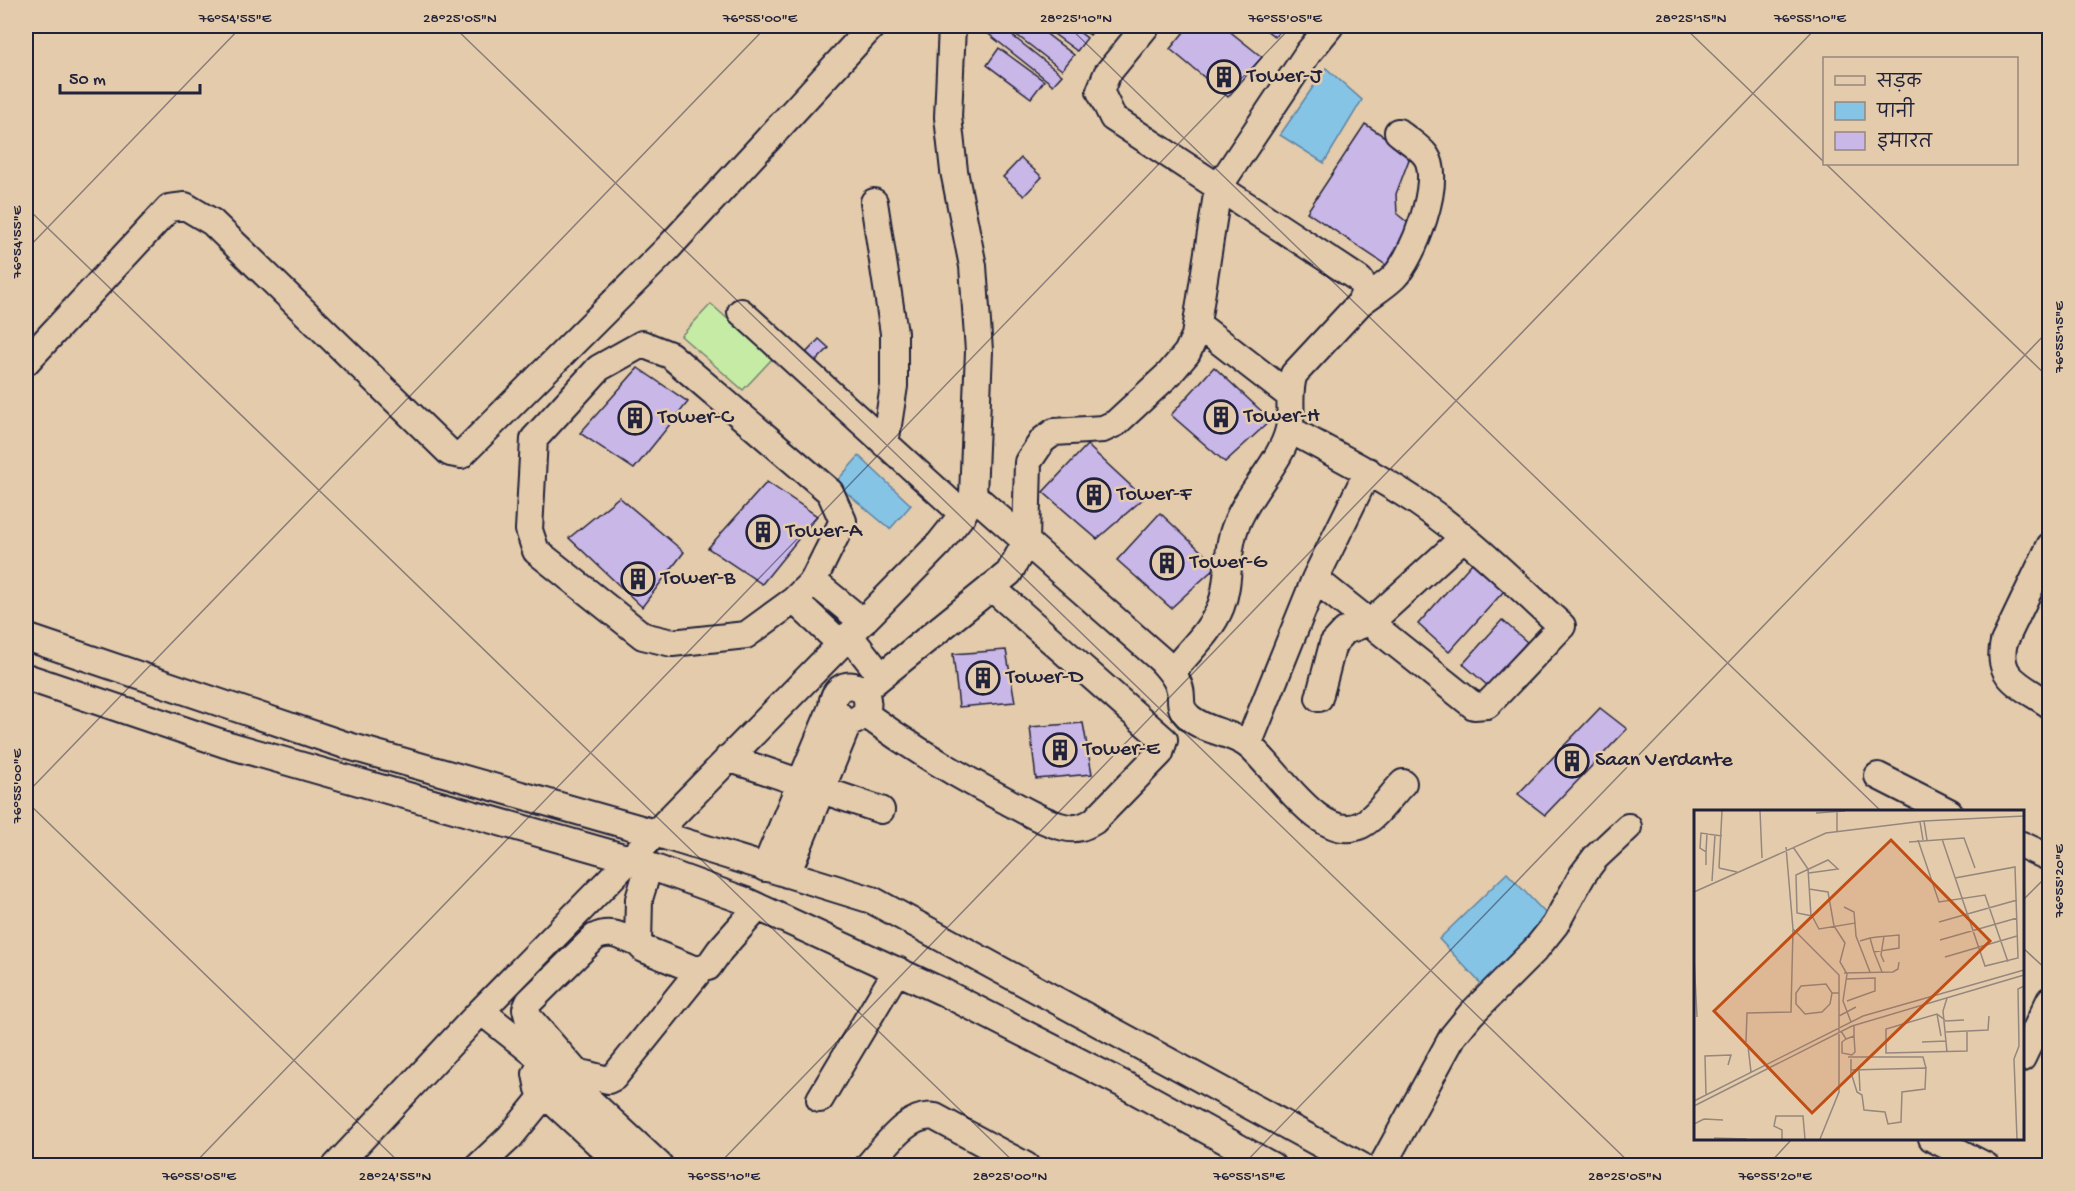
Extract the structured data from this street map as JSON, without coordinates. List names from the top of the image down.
{
  "places": {
    "building": [
      "Tower-J",
      "Tower-H",
      "Tower-C",
      "Tower-F",
      "Tower-A",
      "Tower-G",
      "Tower-B",
      "Tower-D",
      "Tower-E",
      "Saan Verdante"
    ]
  },
  "legend": ["सड़क", "पानी", "इमारत"],
  "scale_bar": "50 m",
  "coordinates": [
    "76°54'55\"E",
    "28°25'05\"N",
    "76°55'00\"E",
    "28°25'10\"N",
    "76°55'05\"E",
    "28°25'15\"N",
    "76°55'10\"E",
    "76°55'15\"E",
    "76°55'20\"E",
    "28°24'55\"N",
    "28°25'00\"N"
  ]
}
